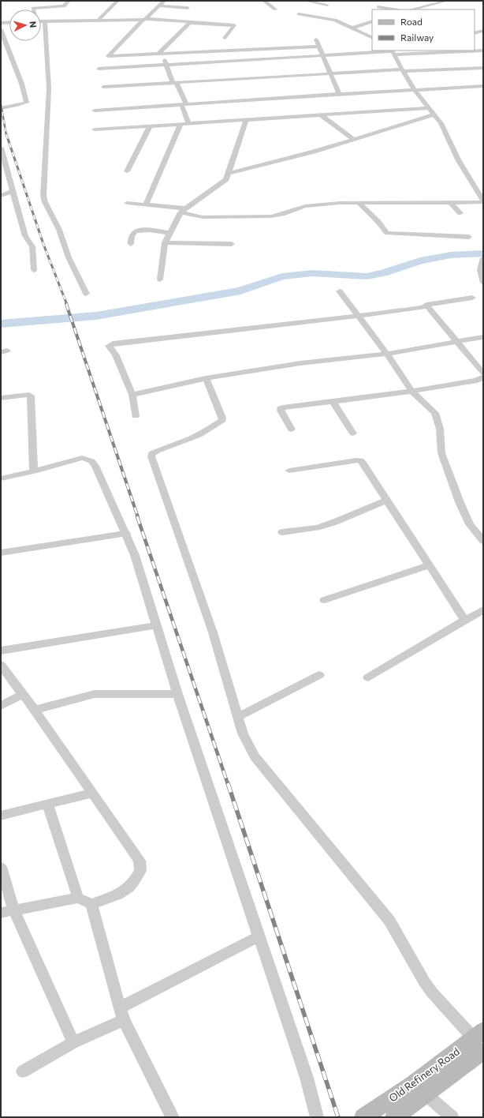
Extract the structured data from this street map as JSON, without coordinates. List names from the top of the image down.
{
  "streets": {
    "main road": ["Old Refinery Road"]
  },
  "legend": ["Road", "Railway"],
  "north": "right"
}
